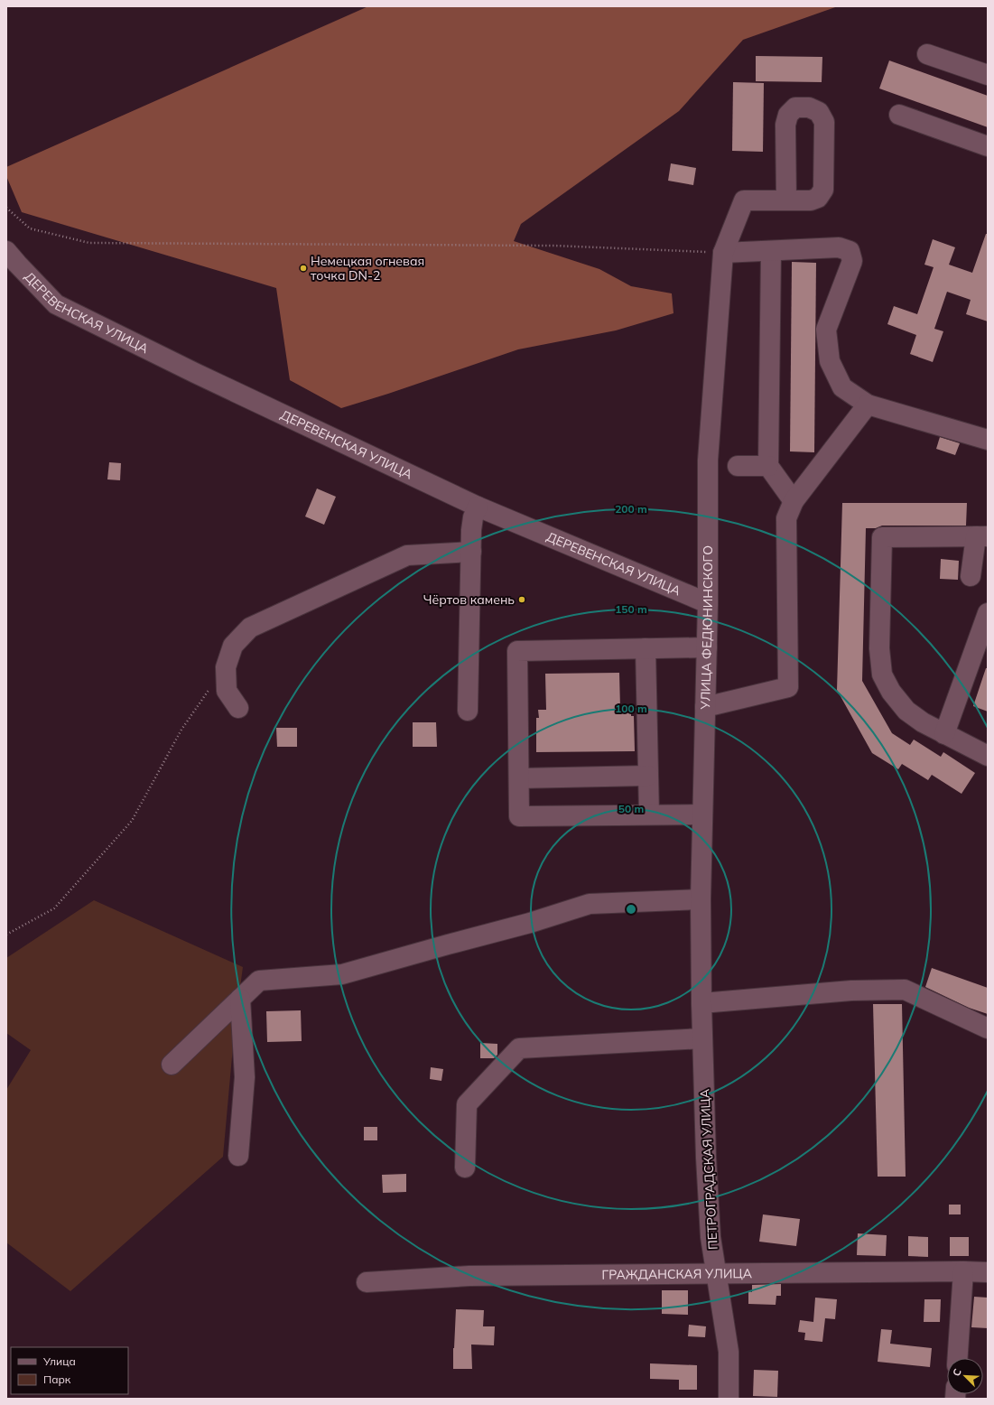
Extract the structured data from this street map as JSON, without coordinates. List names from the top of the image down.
{
  "streets": {
    "street": [
      "ДЕРЕВЕНСКАЯ УЛИЦА",
      "УЛИЦА ФЕДЮНИНСКОГО",
      "ПЕТРОГРАДСКАЯ УЛИЦА",
      "ГРАЖДАНСКАЯ УЛИЦА"
    ]
  },
  "crossings": [
    ["ДЕРЕВЕНСКАЯ УЛИЦА", "УЛИЦА ФЕДЮНИНСКОГО"],
    ["УЛИЦА ФЕДЮНИНСКОГО", "ПЕТРОГРАДСКАЯ УЛИЦА"],
    ["ПЕТРОГРАДСКАЯ УЛИЦА", "ГРАЖДАНСКАЯ УЛИЦА"]
  ],
  "places": ["Немецкая огневая точка DN-2", "Чёртов камень"],
  "legend": ["Улица", "Парк"],
  "north": "top left",
  "rings": [
    "200 m",
    "150 m",
    "100 m",
    "50 m"
  ]
}
